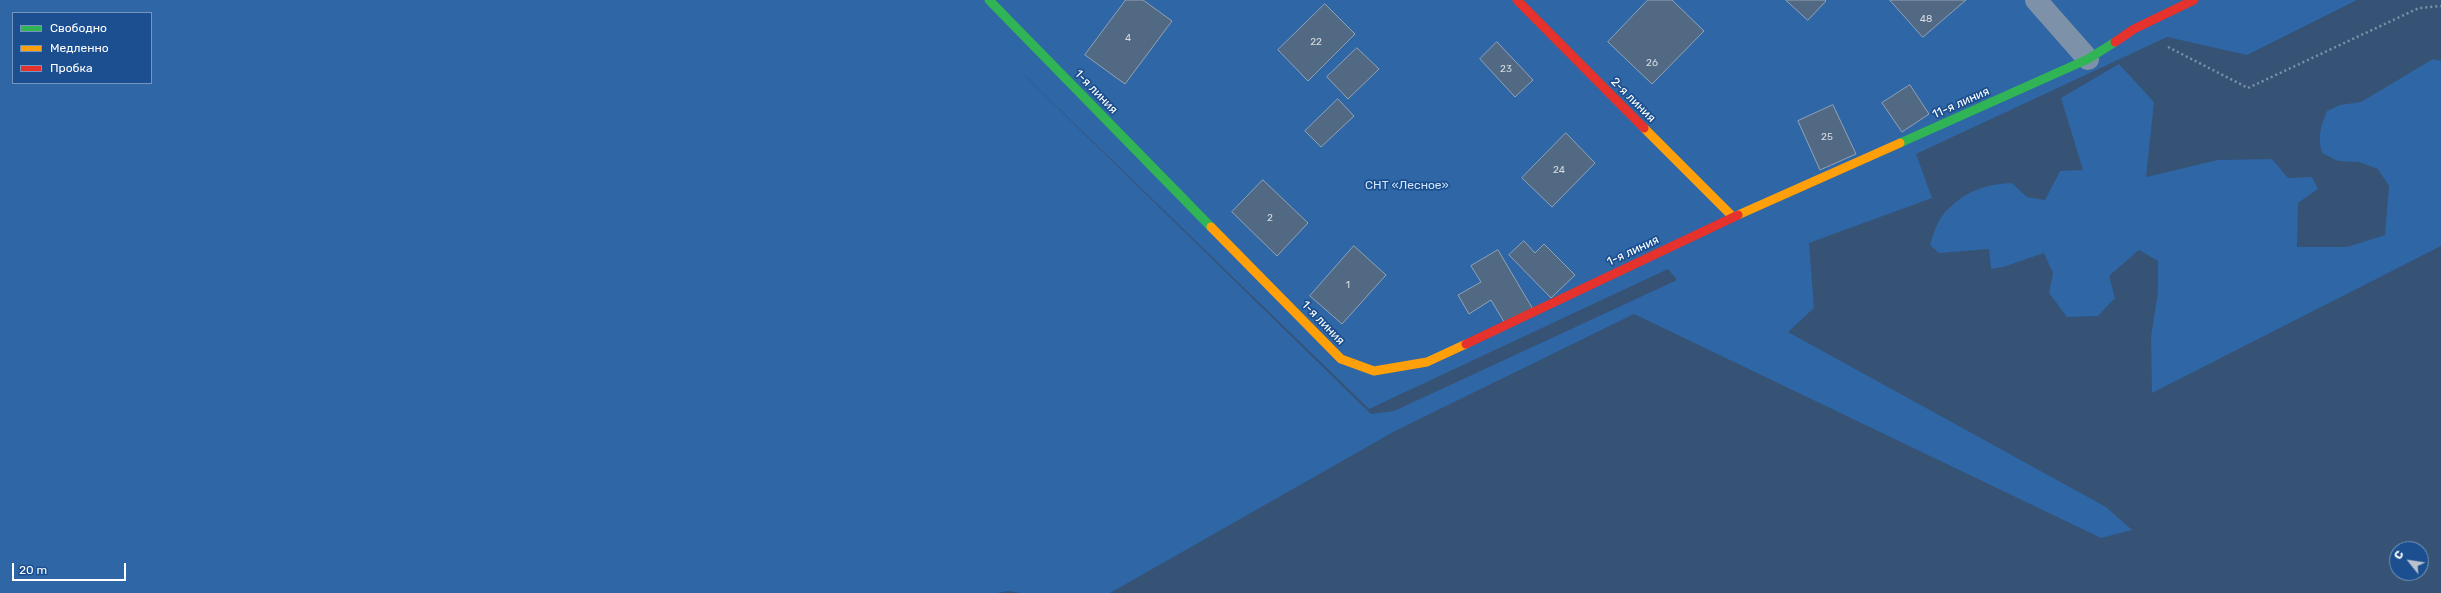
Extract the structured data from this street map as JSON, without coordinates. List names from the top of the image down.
{
  "streets": {
    "street": ["1-я линия", "2-я линия", "11-я линия"]
  },
  "crossings": [
    ["1-я линия", "2-я линия"],
    ["1-я линия", "11-я линия"],
    ["2-я линия", "11-я линия"]
  ],
  "parks": ["СНТ «Лесное»"],
  "house_numbers": [
    "48",
    "4",
    "22",
    "26",
    "23",
    "25",
    "24",
    "2",
    "1"
  ],
  "legend": ["Свободно", "Медленно", "Пробка"],
  "scale_bar": "20 m",
  "north": "top left"
}
